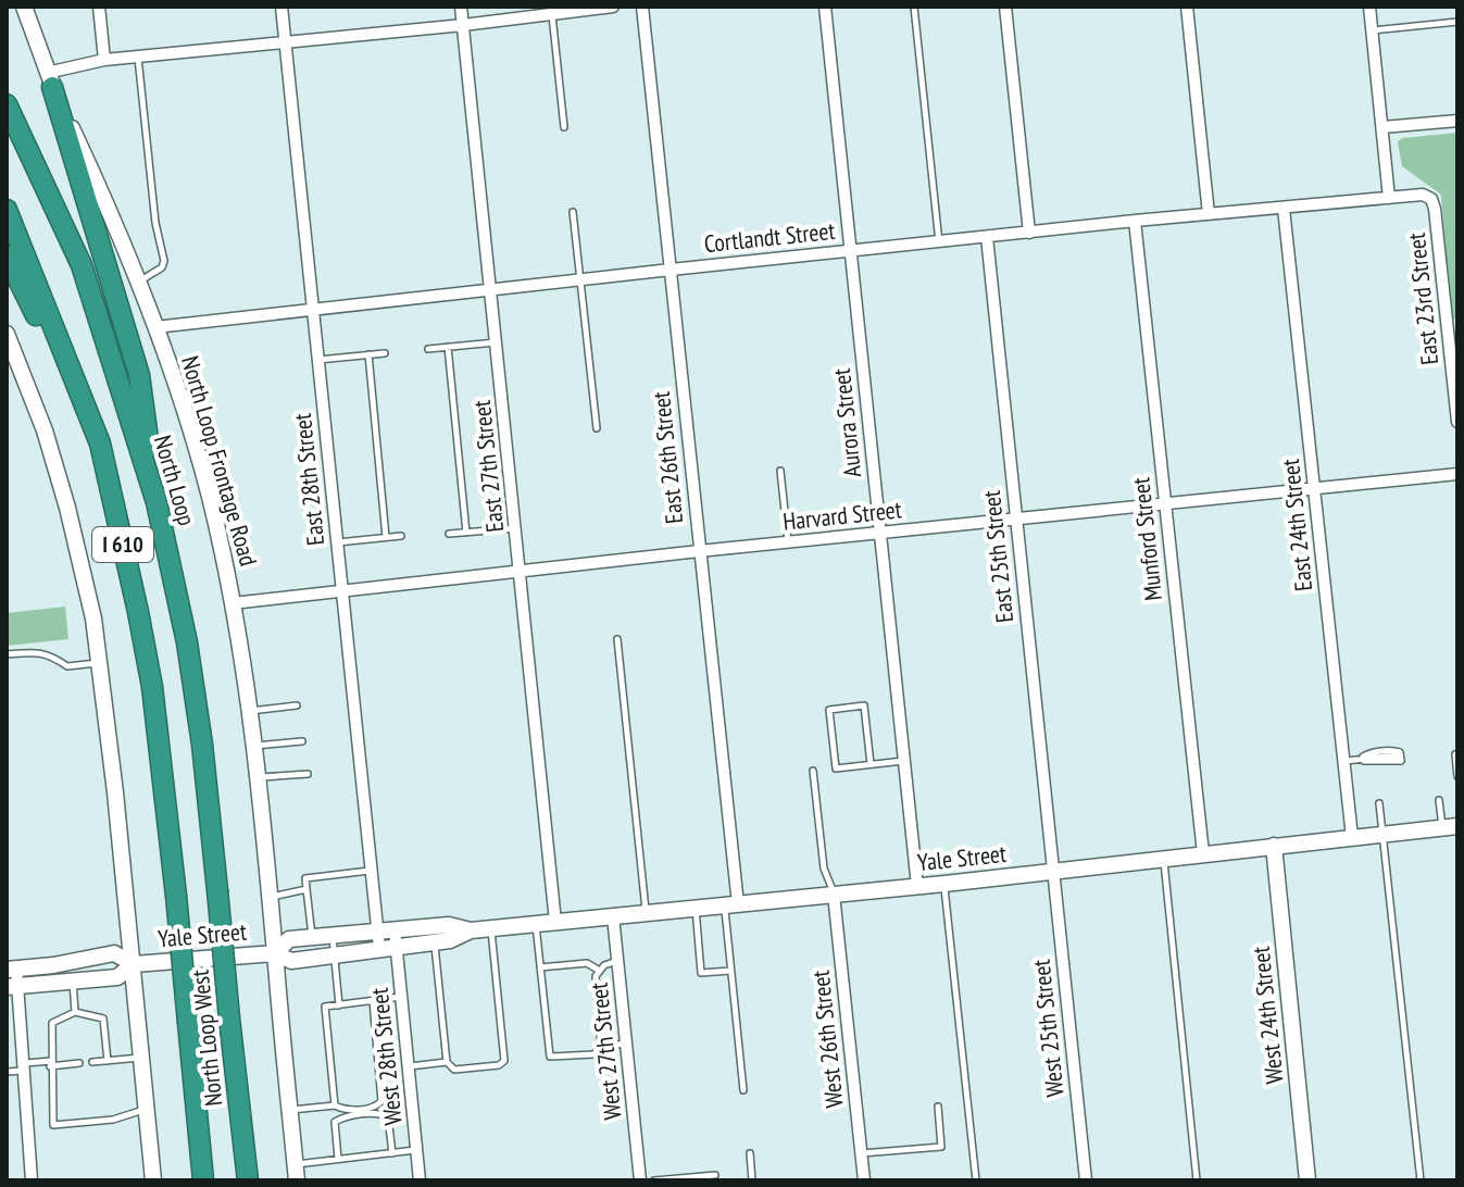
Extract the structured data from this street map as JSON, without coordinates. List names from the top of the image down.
{
  "streets": {
    "highway": ["North Loop", "I 610", "North Loop West"],
    "main road": ["North Loop Frontage Road", "Yale Street", "West 24th Street"],
    "street": [
      "Cortlandt Street",
      "East 23rd Street",
      "Aurora Street",
      "East 26th Street",
      "East 27th Street",
      "East 28th Street",
      "Harvard Street",
      "East 24th Street",
      "Munford Street",
      "East 25th Street",
      "West 25th Street",
      "West 26th Street",
      "West 27th Street",
      "West 28th Street"
    ]
  },
  "crossings": [
    ["Cortlandt Street", "East 23rd Street"],
    ["Cortlandt Street", "Aurora Street"],
    ["Cortlandt Street", "East 26th Street"],
    ["Cortlandt Street", "North Loop Frontage Road"],
    ["Cortlandt Street", "East 27th Street"],
    ["Cortlandt Street", "East 28th Street"],
    ["Cortlandt Street", "East 24th Street"],
    ["Cortlandt Street", "Munford Street"],
    ["Cortlandt Street", "East 25th Street"],
    ["Aurora Street", "Harvard Street"],
    ["Aurora Street", "Yale Street"],
    ["East 26th Street", "Harvard Street"],
    ["East 26th Street", "Yale Street"],
    ["North Loop Frontage Road", "Harvard Street"],
    ["North Loop Frontage Road", "Yale Street"],
    ["East 27th Street", "Harvard Street"],
    ["East 27th Street", "Yale Street"],
    ["East 28th Street", "Harvard Street"],
    ["East 28th Street", "Yale Street"],
    ["North Loop", "North Loop West"],
    ["Harvard Street", "East 24th Street"],
    ["Harvard Street", "Munford Street"],
    ["Harvard Street", "East 25th Street"],
    ["East 24th Street", "Yale Street"],
    ["Munford Street", "Yale Street"],
    ["I 610", "North Loop West"],
    ["East 25th Street", "Yale Street"],
    ["East 25th Street", "West 25th Street"],
    ["Yale Street", "West 24th Street"],
    ["Yale Street", "West 25th Street"],
    ["Yale Street", "West 26th Street"],
    ["Yale Street", "West 27th Street"],
    ["Yale Street", "West 28th Street"]
  ]
}
